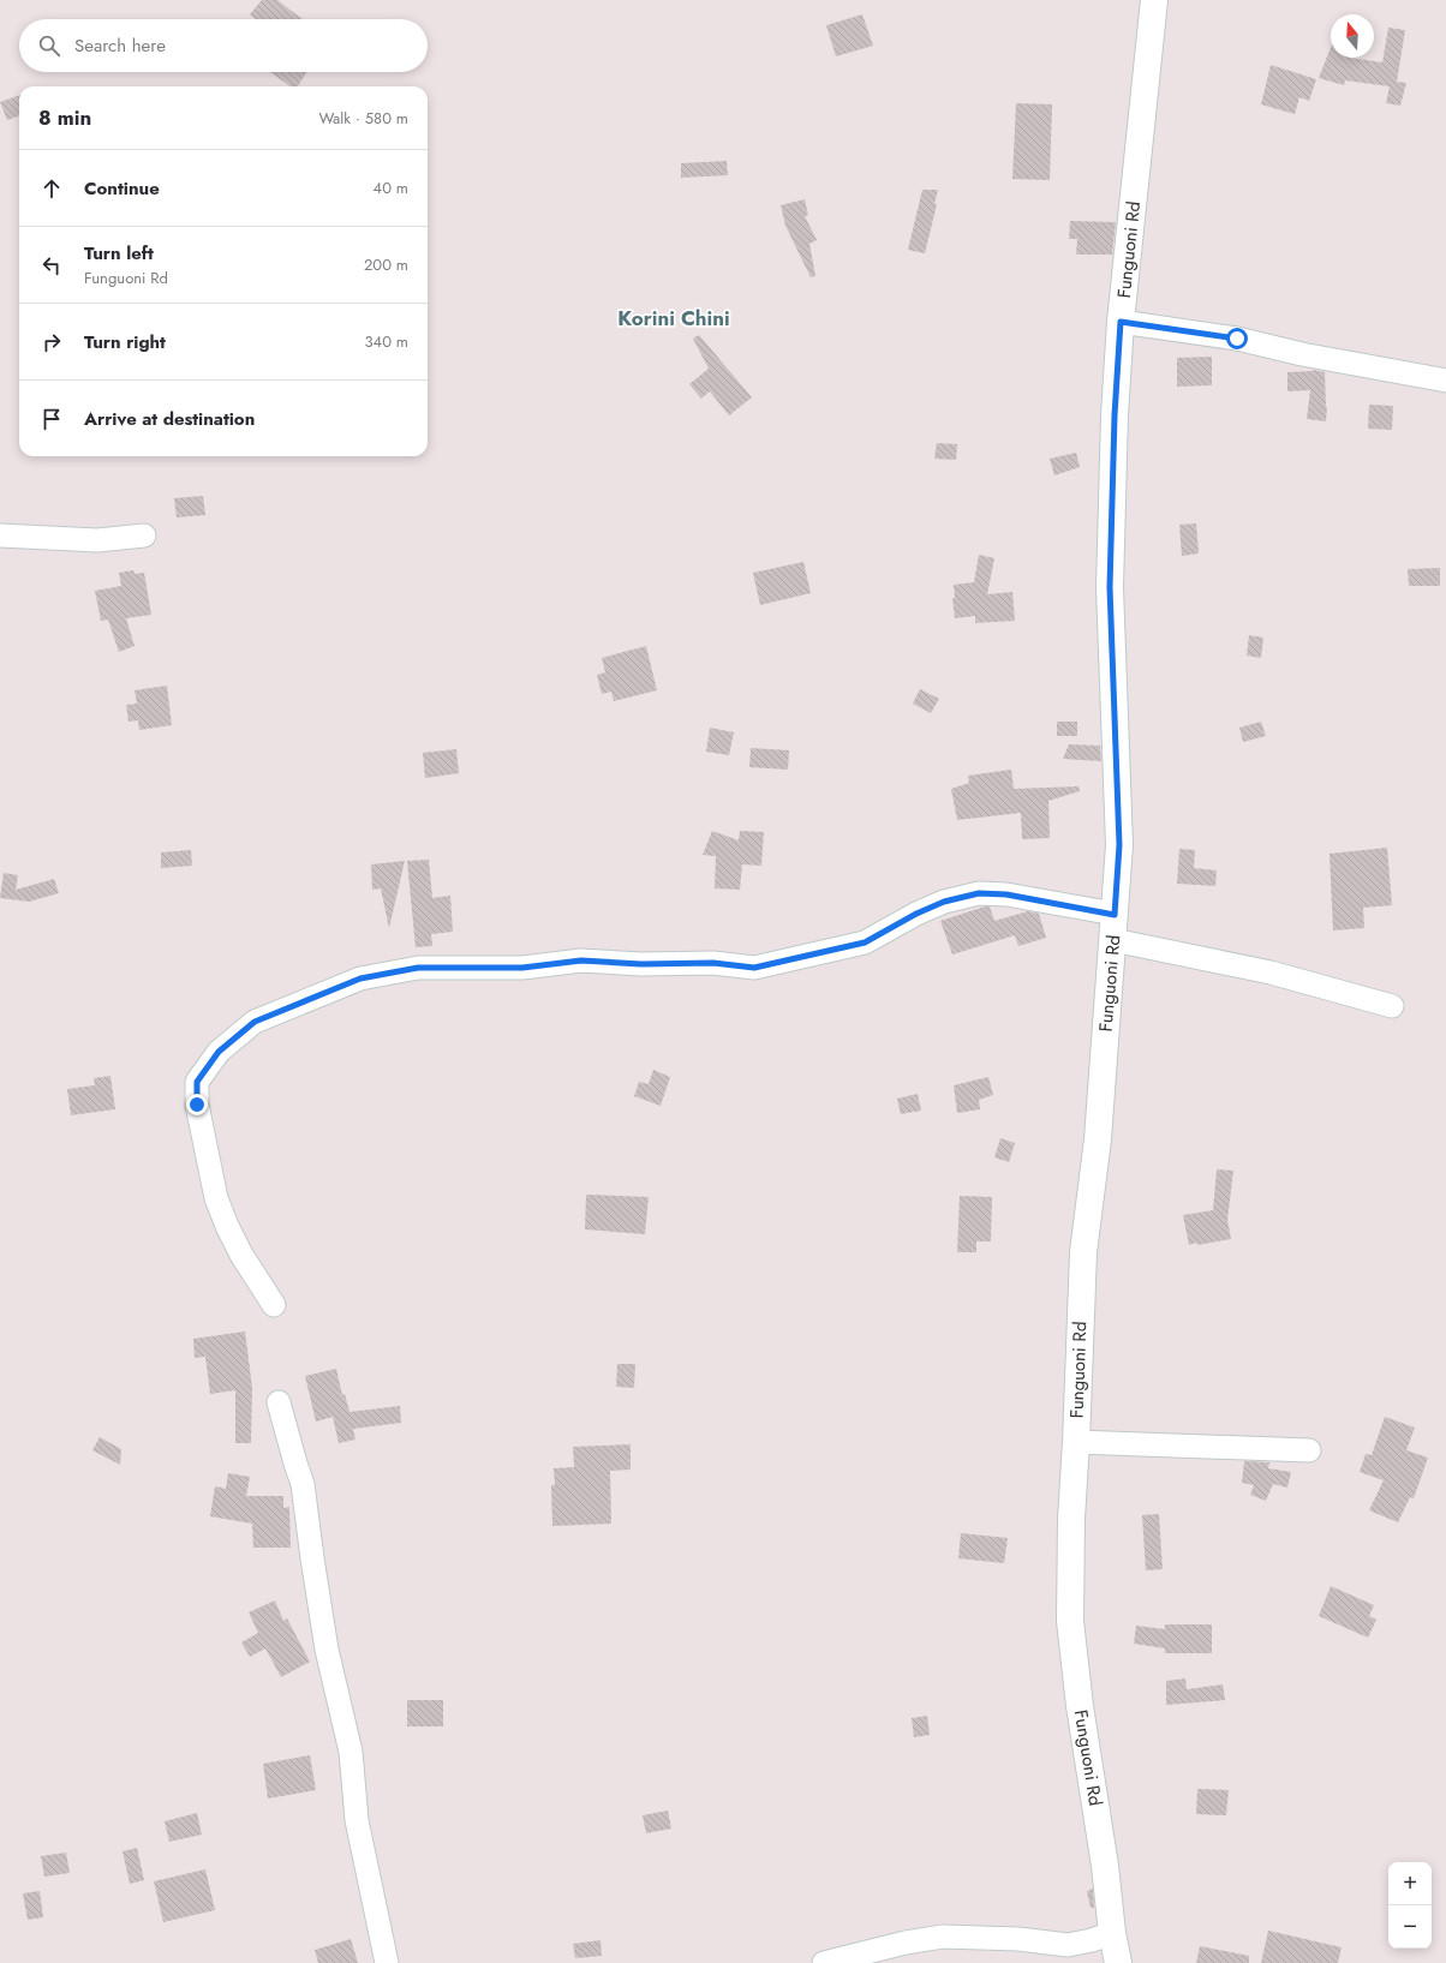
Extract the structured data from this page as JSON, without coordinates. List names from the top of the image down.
{
  "streets": {
    "street": ["Funguoni Rd"]
  },
  "districts": ["Korini Chini"],
  "north": "top",
  "page": {
    "search": "Search here",
    "heading": ["8 min", "Walk · 580 m"],
    "list": [
      ["Continue", "40 m"],
      ["Turn left", "Funguoni Rd", "200 m"],
      ["Turn right", "340 m"],
      "Arrive at destination"
    ],
    "map_buttons": ["+", "−"]
  }
}
